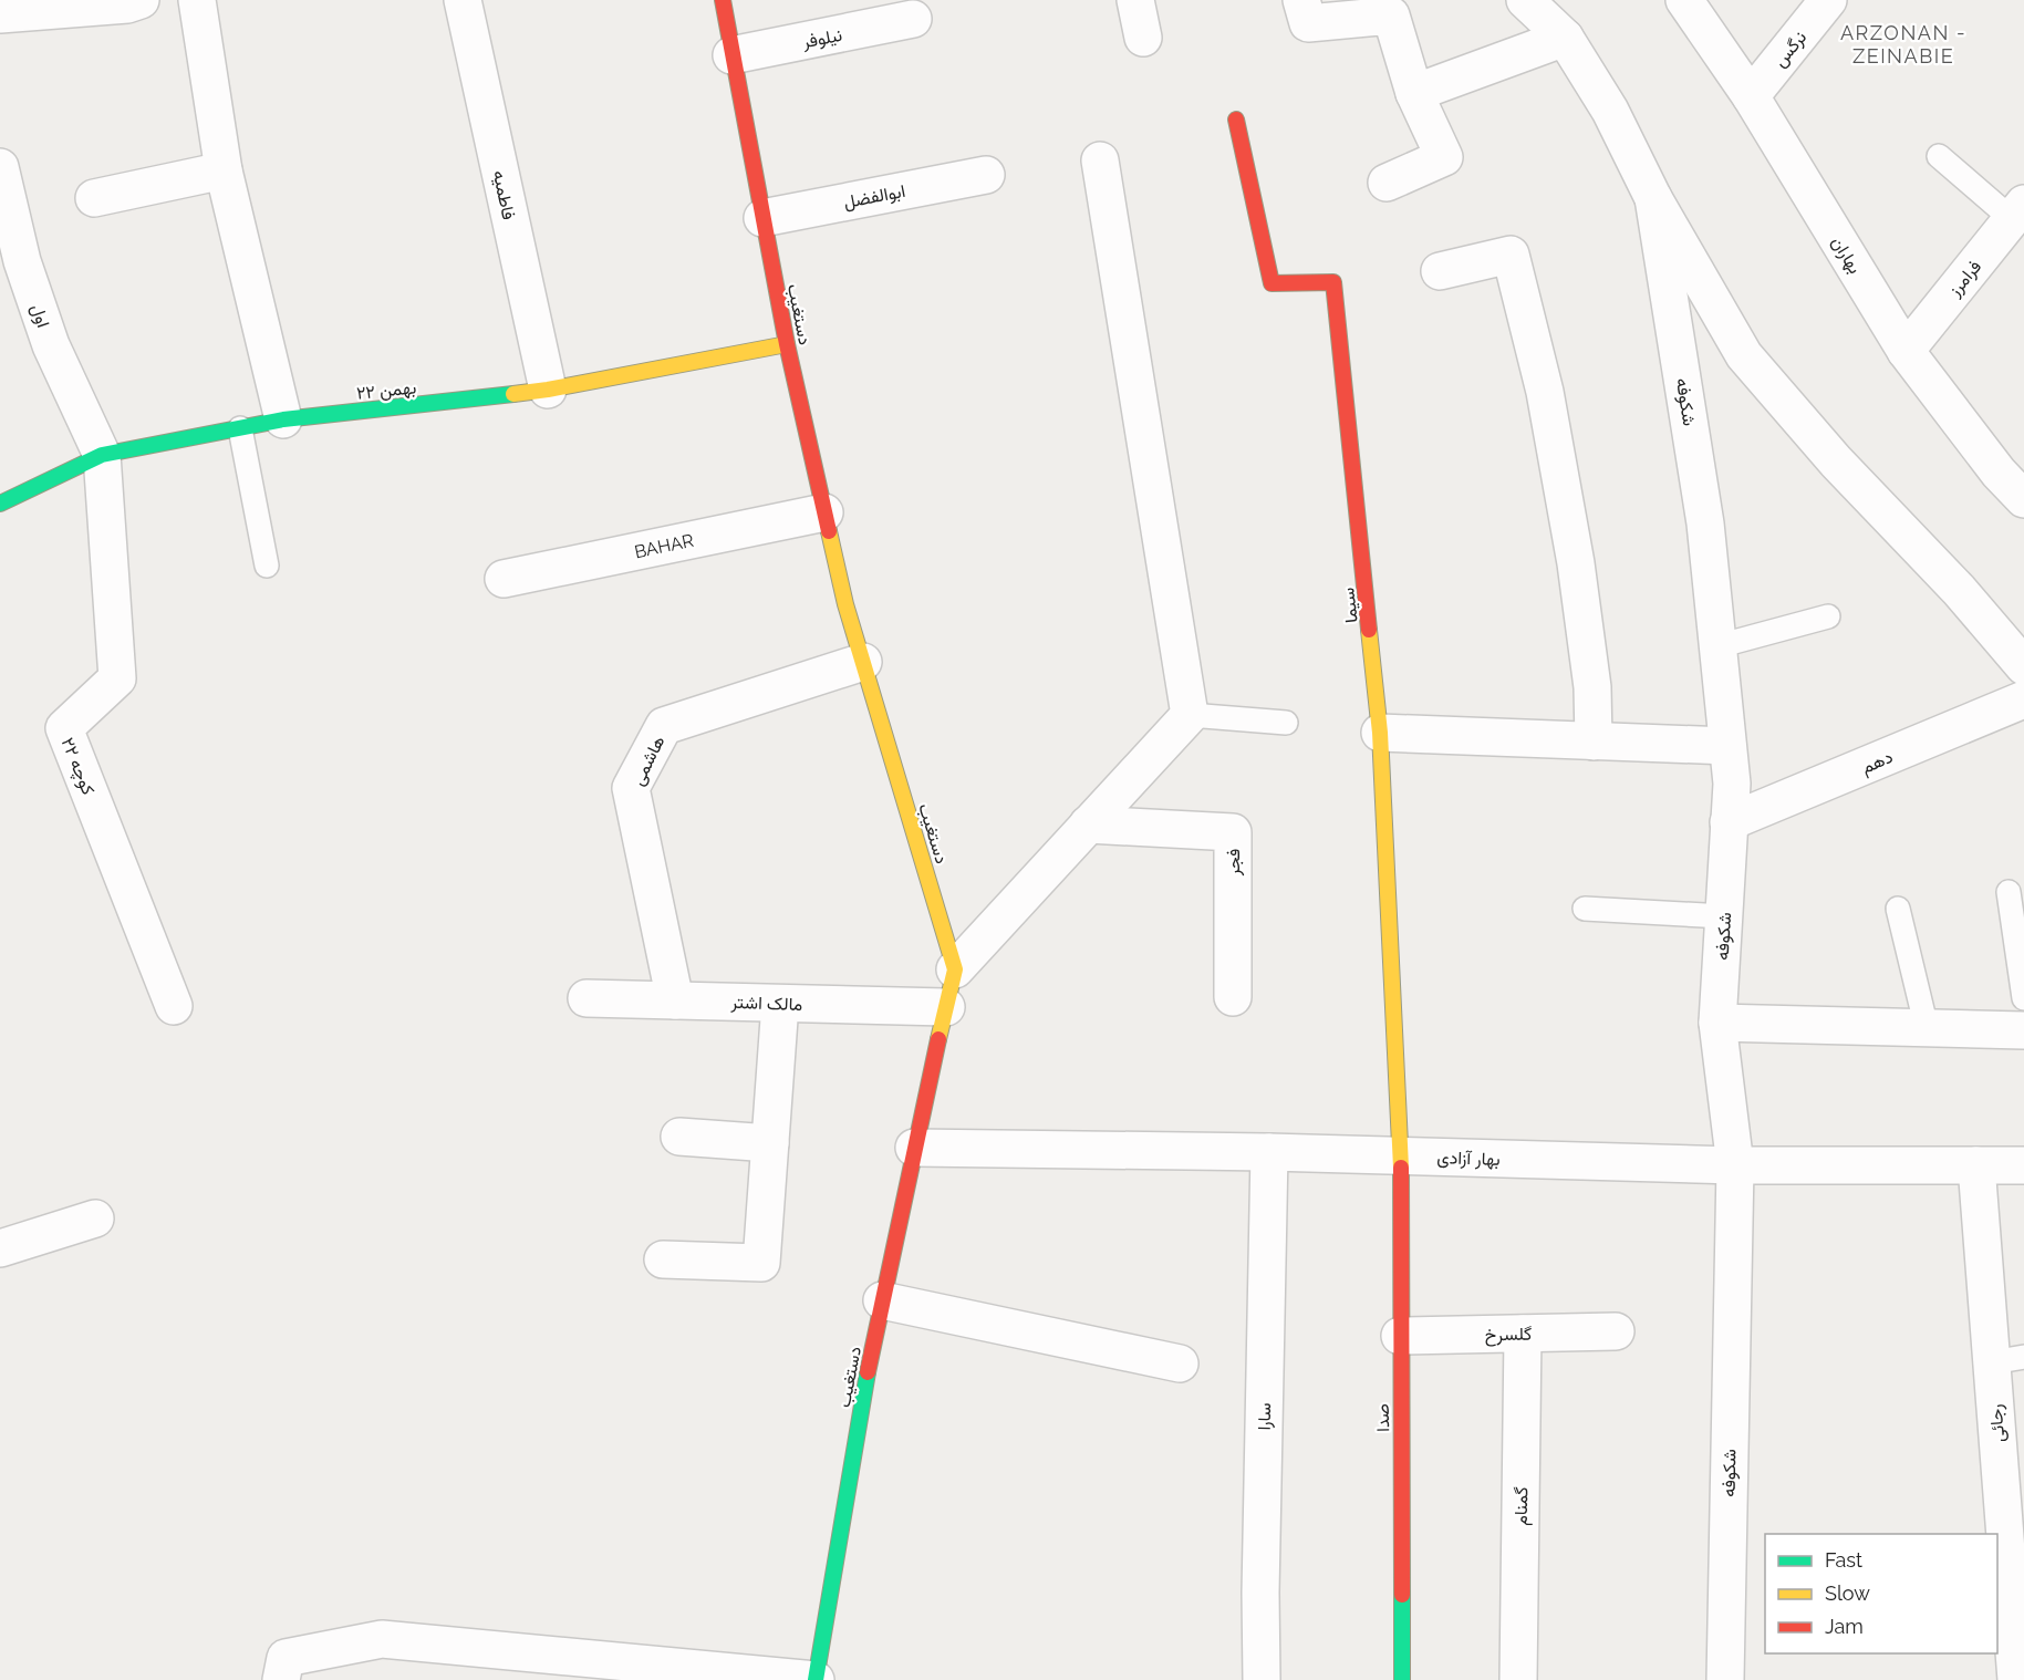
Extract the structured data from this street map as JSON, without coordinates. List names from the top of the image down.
{
  "streets": {
    "street": [
      "نیلوفر",
      "نرگس",
      "فاطمیه",
      "ابوالفضل",
      "بهاران",
      "فرامرز",
      "دستغیب",
      "اول",
      "۲۲ بهمن",
      "شکوفه",
      "BAHAR",
      "سیما",
      "هاشمی",
      "دهم",
      "کوچه ۲۲",
      "فجر",
      "مالک اشتر",
      "بهار آزادی",
      "گلسرخ",
      "سارا",
      "صدا",
      "رجائی",
      "گمنام"
    ]
  },
  "crossings": [
    ["نیلوفر", "دستغیب"],
    ["نرگس", "بهاران"],
    ["فاطمیه", "۲۲ بهمن"],
    ["ابوالفضل", "دستغیب"],
    ["بهاران", "فرامرز"],
    ["دستغیب", "۲۲ بهمن"],
    ["دستغیب", "BAHAR"],
    ["دستغیب", "هاشمی"],
    ["دستغیب", "مالک اشتر"],
    ["دستغیب", "بهار آزادی"],
    ["اول", "۲۲ بهمن"],
    ["اول", "کوچه ۲۲"],
    ["۲۲ بهمن", "کوچه ۲۲"],
    ["شکوفه", "دهم"],
    ["شکوفه", "بهار آزادی"],
    ["سیما", "بهار آزادی"],
    ["سیما", "صدا"],
    ["هاشمی", "مالک اشتر"],
    ["بهار آزادی", "سارا"],
    ["بهار آزادی", "صدا"],
    ["بهار آزادی", "رجائی"],
    ["گلسرخ", "صدا"],
    ["گلسرخ", "گمنام"]
  ],
  "districts": ["ARZONAN - ZEINABIE"],
  "legend": ["Fast", "Slow", "Jam"]
}
